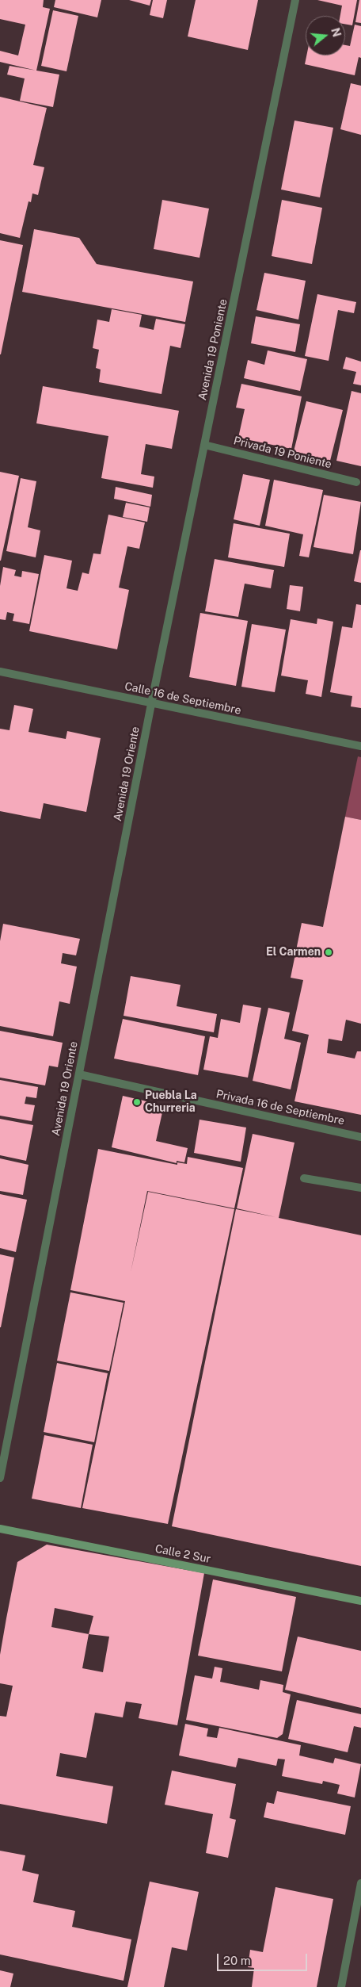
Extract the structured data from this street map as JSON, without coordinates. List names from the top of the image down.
{
  "streets": {
    "street": [
      "Avenida 19 Poniente",
      "Privada 19 Poniente",
      "Calle 16 de Septiembre",
      "Avenida 19 Oriente",
      "Privada 16 de Septiembre",
      "Calle 2 Sur"
    ]
  },
  "crossings": [
    ["Avenida 19 Poniente", "Privada 19 Poniente"],
    ["Avenida 19 Poniente", "Calle 16 de Septiembre"],
    ["Avenida 19 Poniente", "Avenida 19 Oriente"],
    ["Calle 16 de Septiembre", "Avenida 19 Oriente"],
    ["Avenida 19 Oriente", "Privada 16 de Septiembre"]
  ],
  "places": ["El Carmen", "Puebla La Churreria"],
  "scale_bar": "20 m",
  "north": "right"
}
